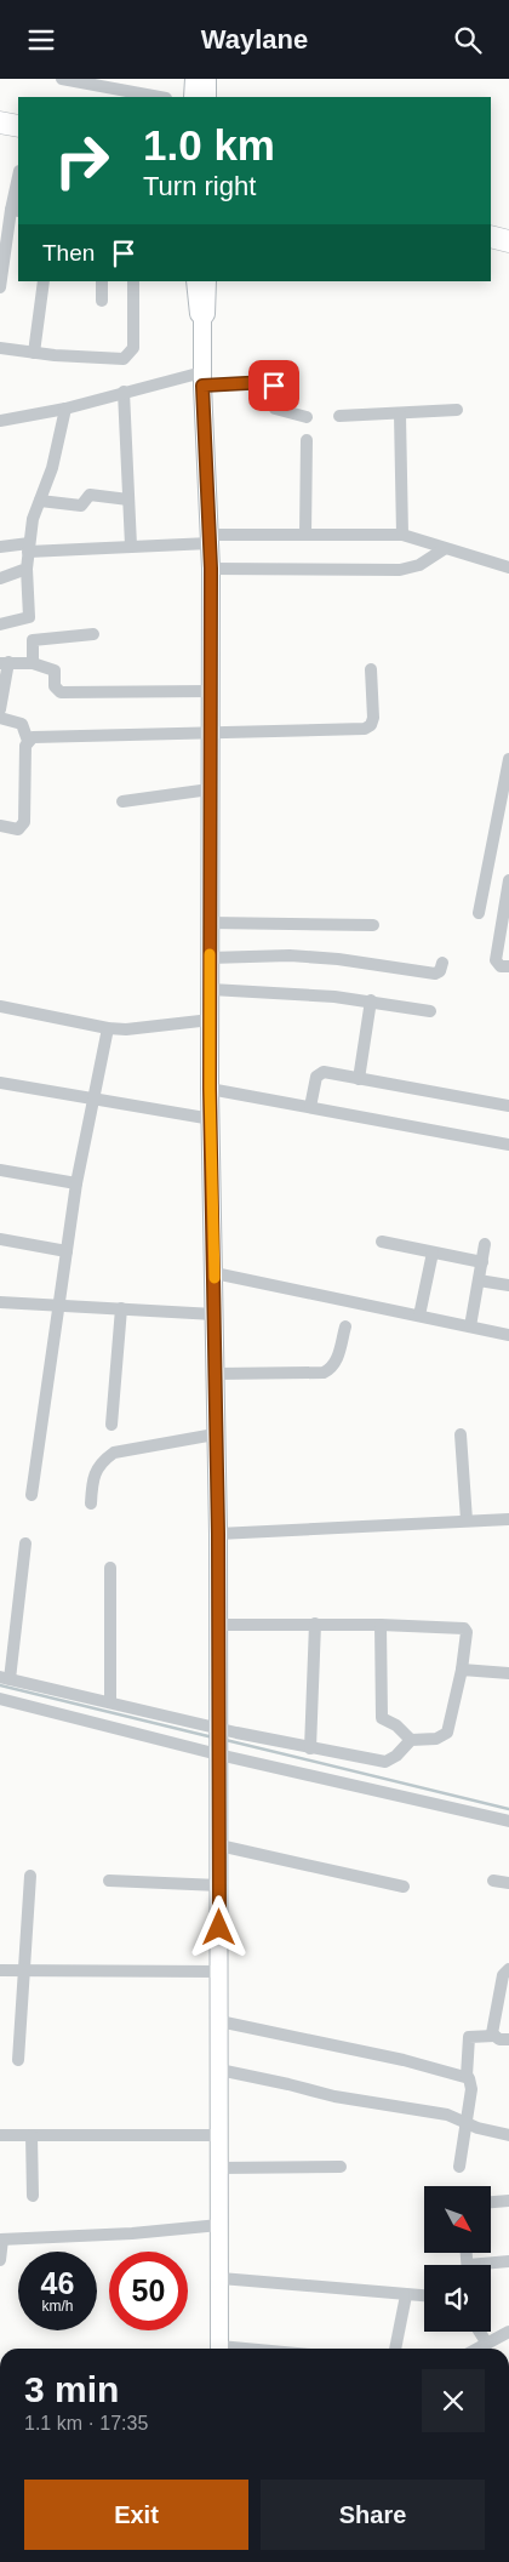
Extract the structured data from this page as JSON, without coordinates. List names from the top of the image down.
{
  "north": "bottom right",
  "page": {
    "header": "Waylane",
    "turn": ["1.0 km", "Turn right"],
    "then": "Then",
    "speed": "46 km/h",
    "limit": "50",
    "heading": ["3 min", "1.1 km · 17:35"],
    "buttons": ["Exit", "Share"]
  }
}
